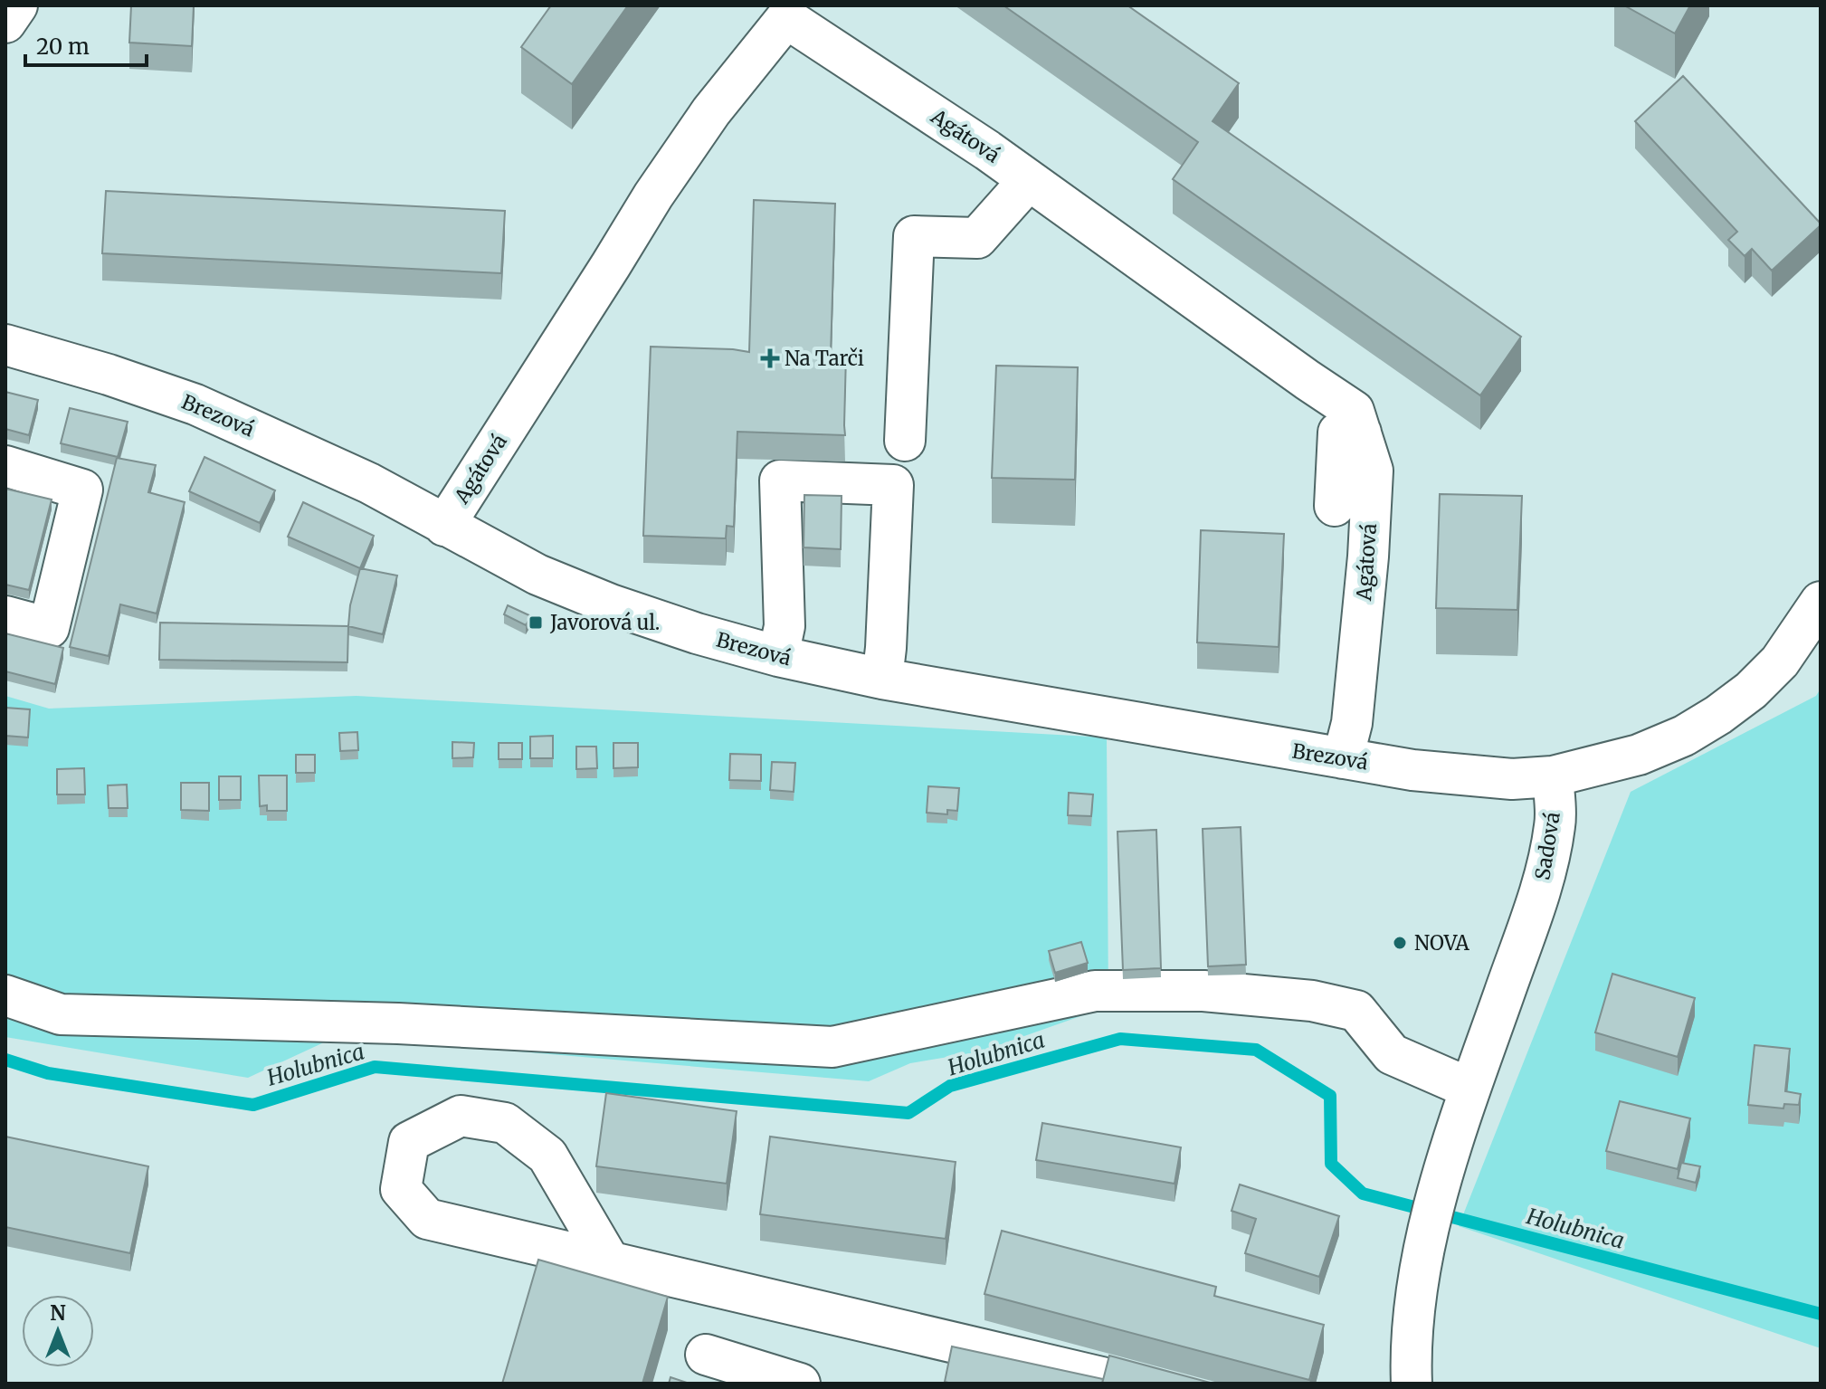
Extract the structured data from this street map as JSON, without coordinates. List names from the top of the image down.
{
  "streets": {
    "street": ["Agátová", "Brezová", "Sadová"]
  },
  "crossings": [
    ["Agátová", "Brezová"],
    ["Brezová", "Sadová"]
  ],
  "water": ["Holubnica"],
  "places": {
    "health": ["Na Tarči"],
    "transit": ["Javorová ul."],
    "other": ["NOVA"]
  },
  "scale_bar": "20 m",
  "north": "top"
}
